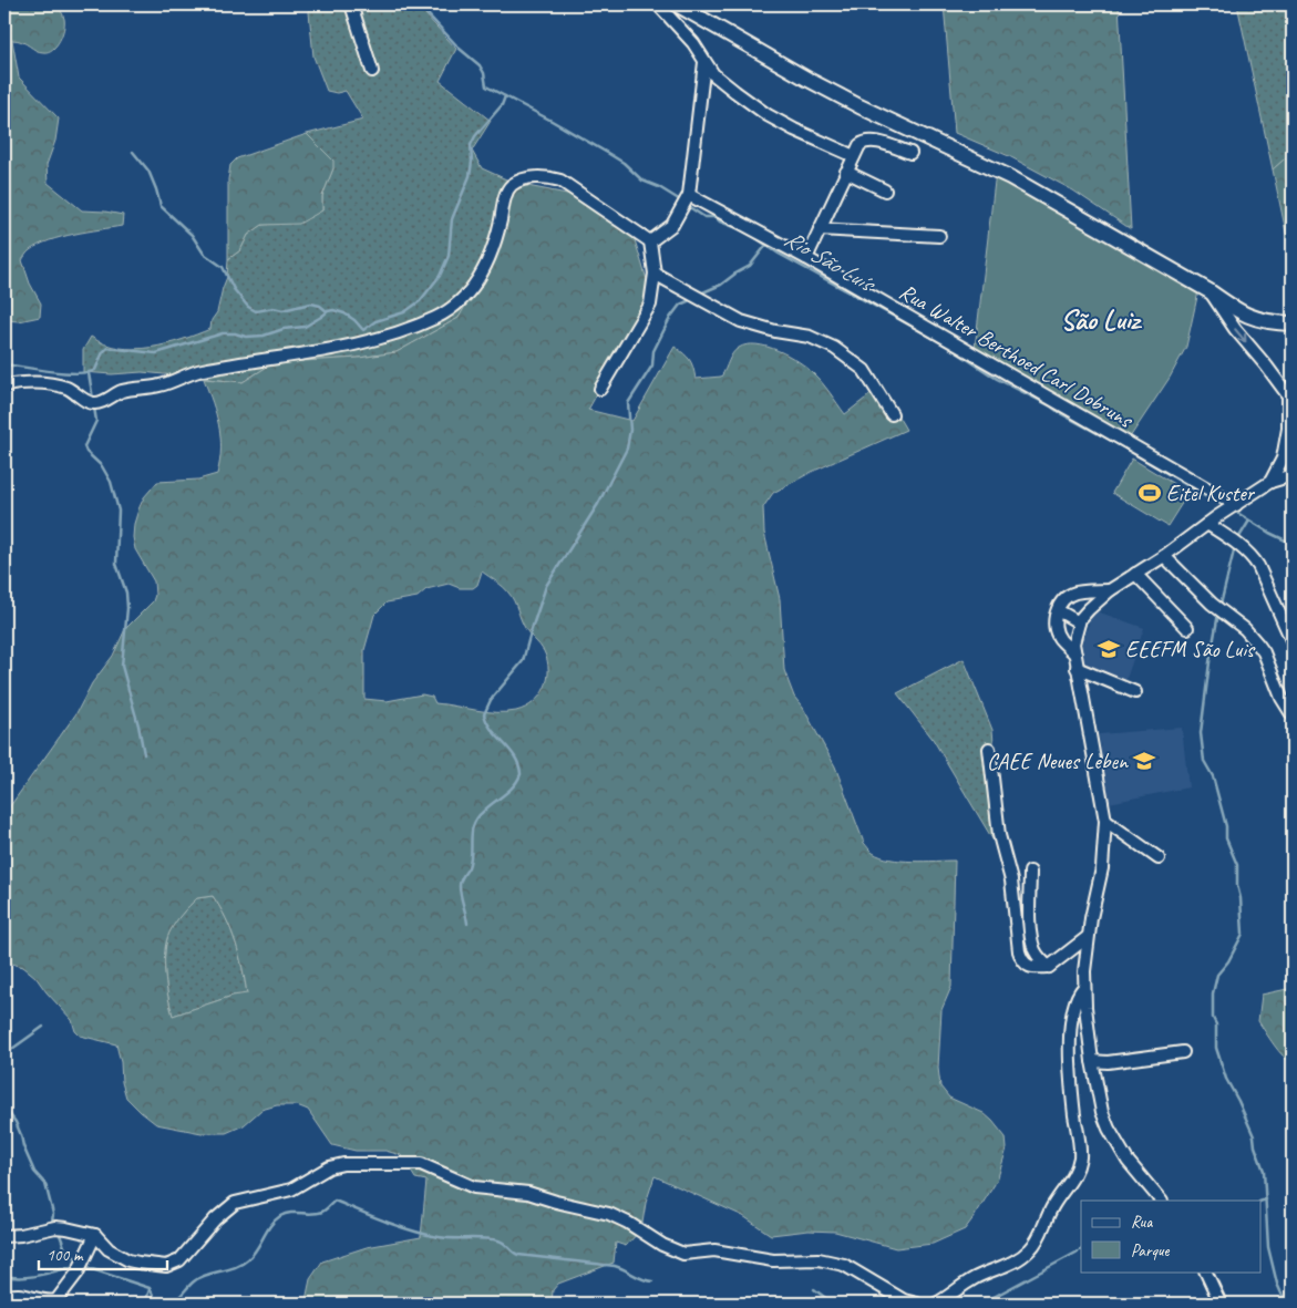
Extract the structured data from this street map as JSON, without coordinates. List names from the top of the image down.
{
  "streets": {
    "street": ["Rua Walter Berthoed Carl Dobruns"]
  },
  "districts": ["São Luiz"],
  "water": ["Rio São Luís"],
  "places": {
    "sports": ["Eitel Kuster"],
    "school or university": ["EEEFM São Luis", "CAEE Neues Leben"]
  },
  "legend": ["Rua", "Parque"],
  "scale_bar": "100 m"
}
